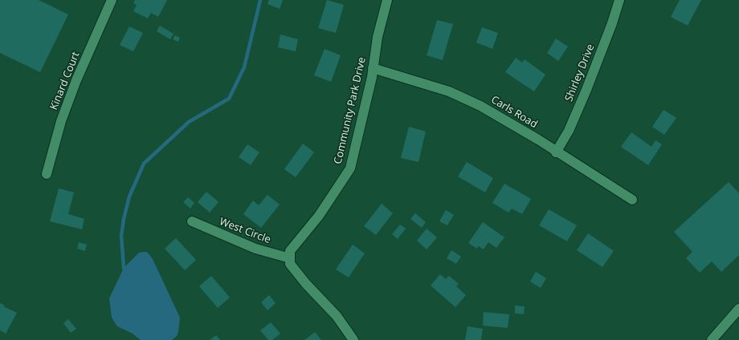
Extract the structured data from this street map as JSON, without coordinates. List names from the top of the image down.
{
  "streets": {
    "street": [
      "Shirley Drive",
      "Kinard Court",
      "Community Park Drive",
      "Carls Road",
      "West Circle"
    ]
  },
  "crossings": [
    ["Shirley Drive", "Carls Road"],
    ["Community Park Drive", "Carls Road"],
    ["Community Park Drive", "West Circle"]
  ]
}
